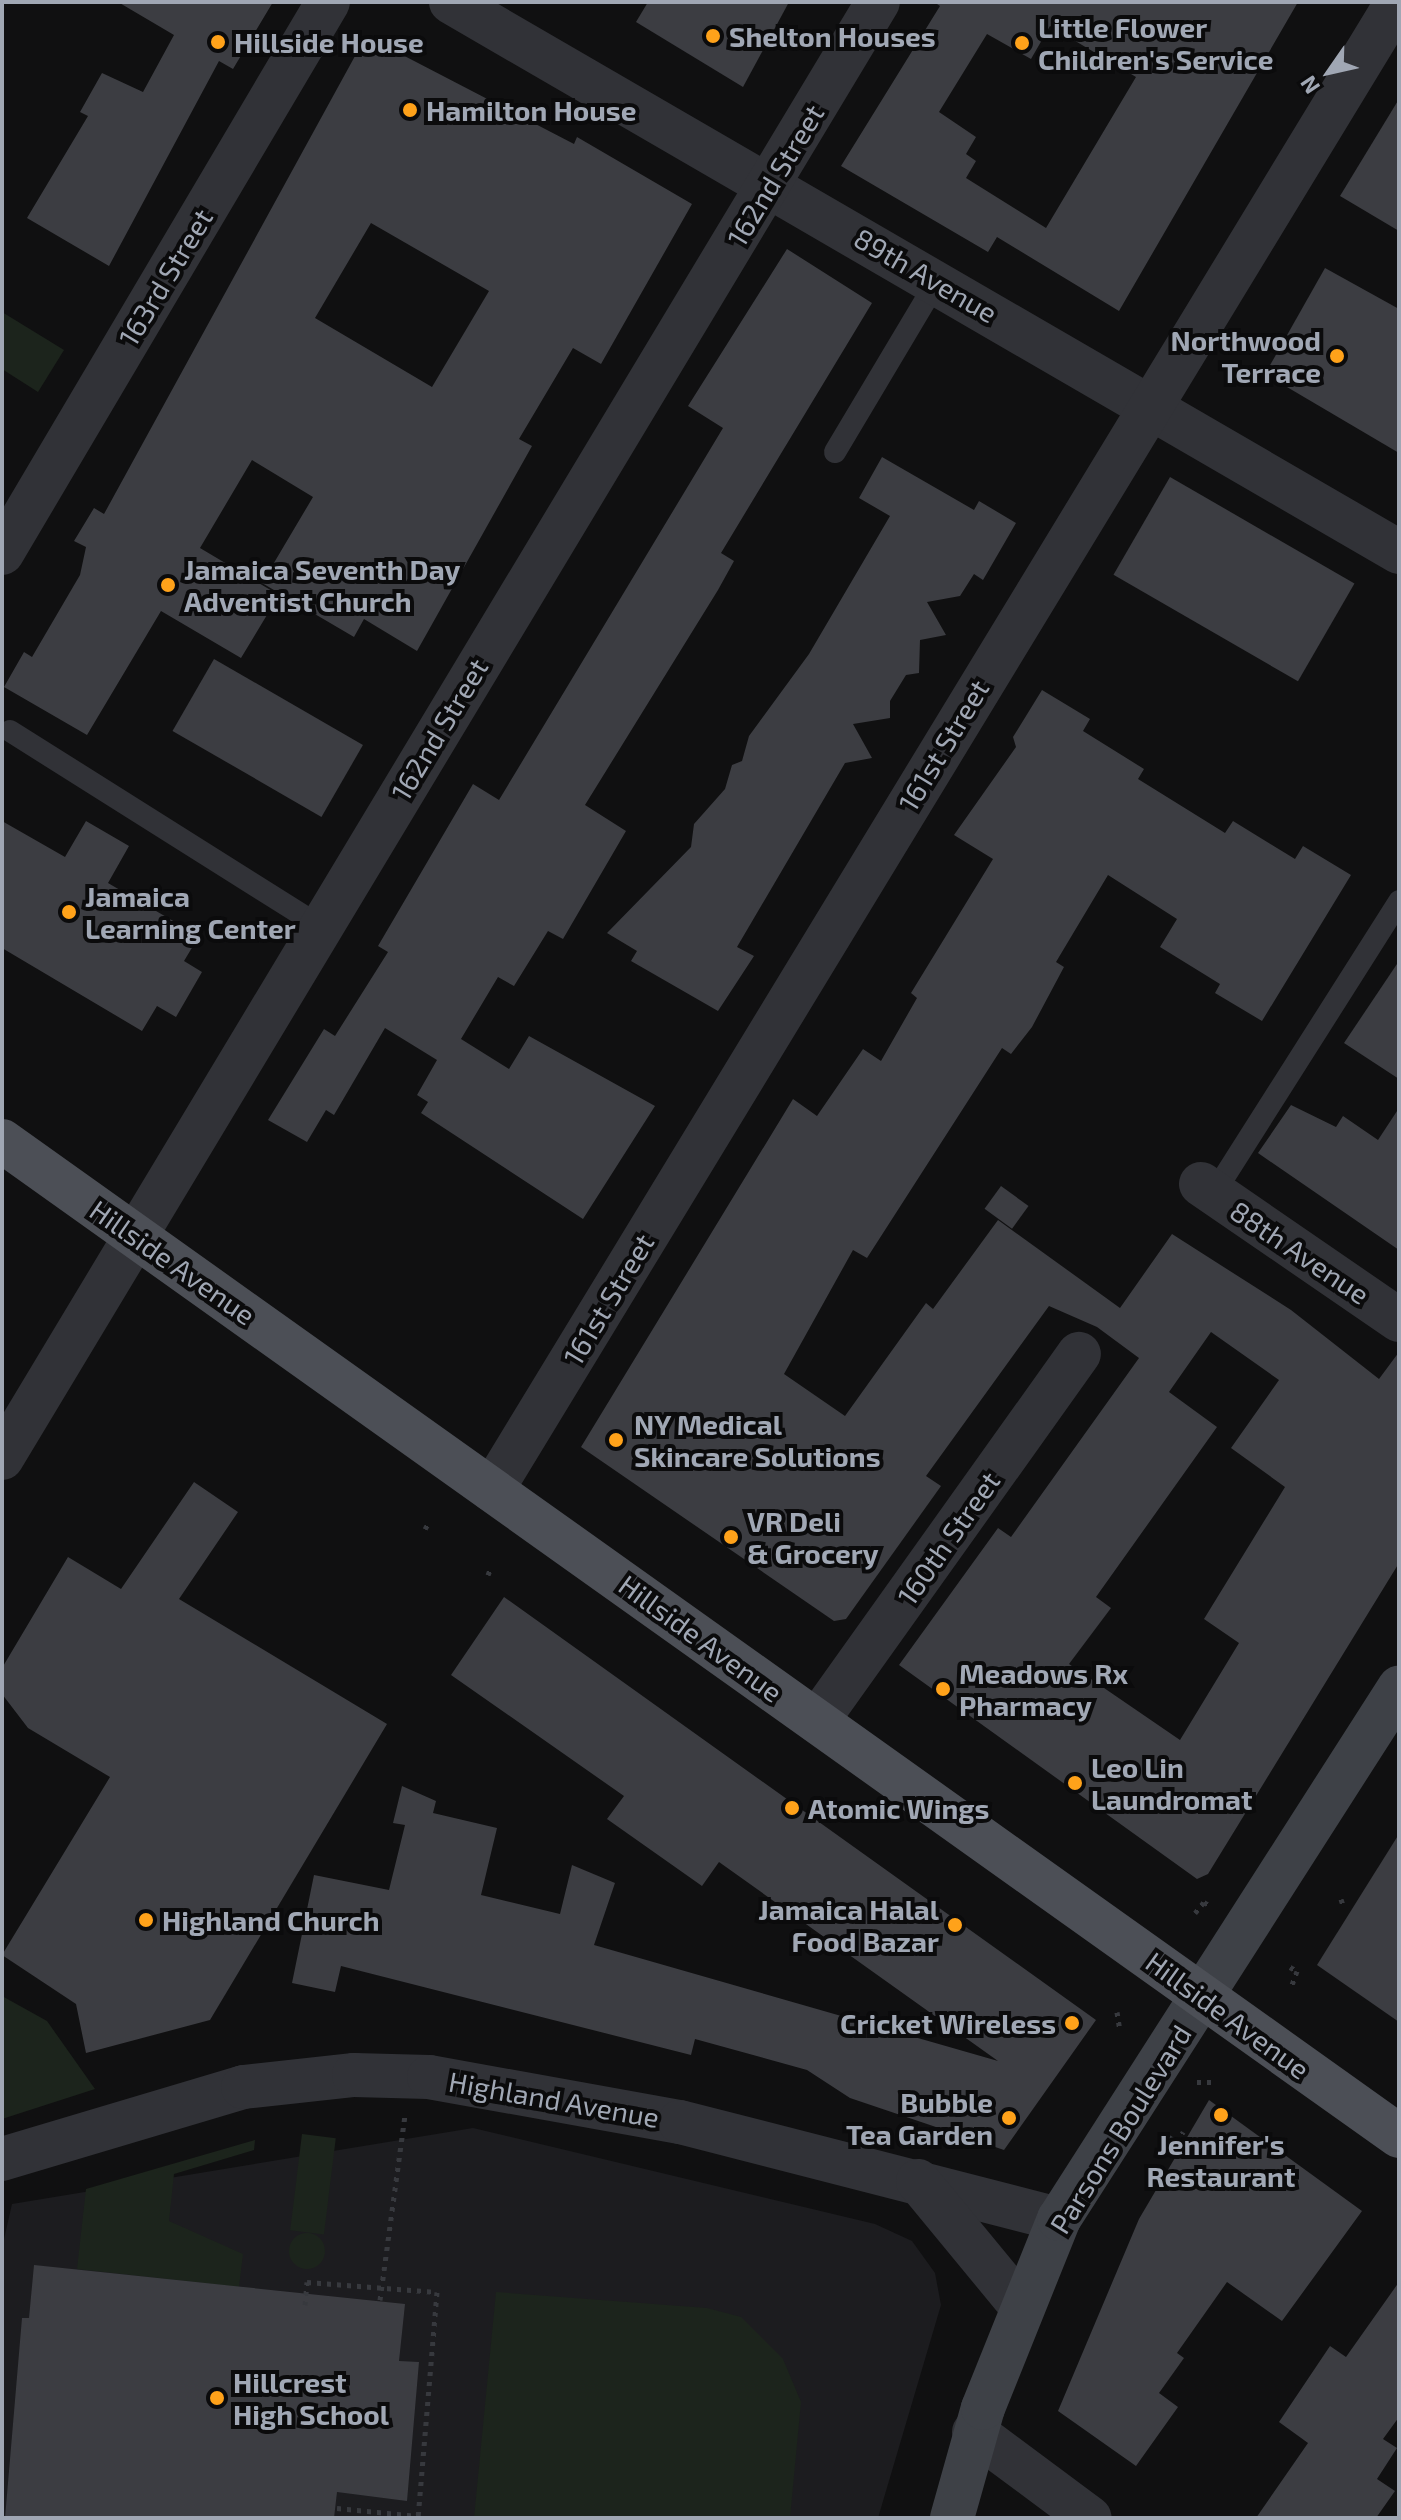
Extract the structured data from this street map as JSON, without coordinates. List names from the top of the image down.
{
  "streets": {
    "main road": ["Hillside Avenue"],
    "street": [
      "162nd Street",
      "89th Avenue",
      "163rd Street",
      "161st Street",
      "88th Avenue",
      "160th Street",
      "Highland Avenue",
      "Parsons Boulevard"
    ]
  },
  "crossings": [
    ["162nd Street", "89th Avenue"],
    ["162nd Street", "Hillside Avenue"],
    ["89th Avenue", "161st Street"],
    ["161st Street", "Hillside Avenue"],
    ["Hillside Avenue", "160th Street"],
    ["Hillside Avenue", "Parsons Boulevard"],
    ["Highland Avenue", "Parsons Boulevard"]
  ],
  "places": [
    "Shelton Houses",
    "Hillside House",
    "Little Flower Children's Service",
    "Hamilton House",
    "Northwood Terrace",
    "Jamaica Seventh Day Adventist Church",
    "Jamaica Learning Center",
    "NY Medical Skincare Solutions",
    "VR Deli & Grocery",
    "Meadows Rx Pharmacy",
    "Leo Lin Laundromat",
    "Atomic Wings",
    "Highland Church",
    "Jamaica Halal Food Bazar",
    "Cricket Wireless",
    "Jennifer's Restaurant",
    "Bubble Tea Garden",
    "Hillcrest High School"
  ],
  "north": "bottom left"
}
